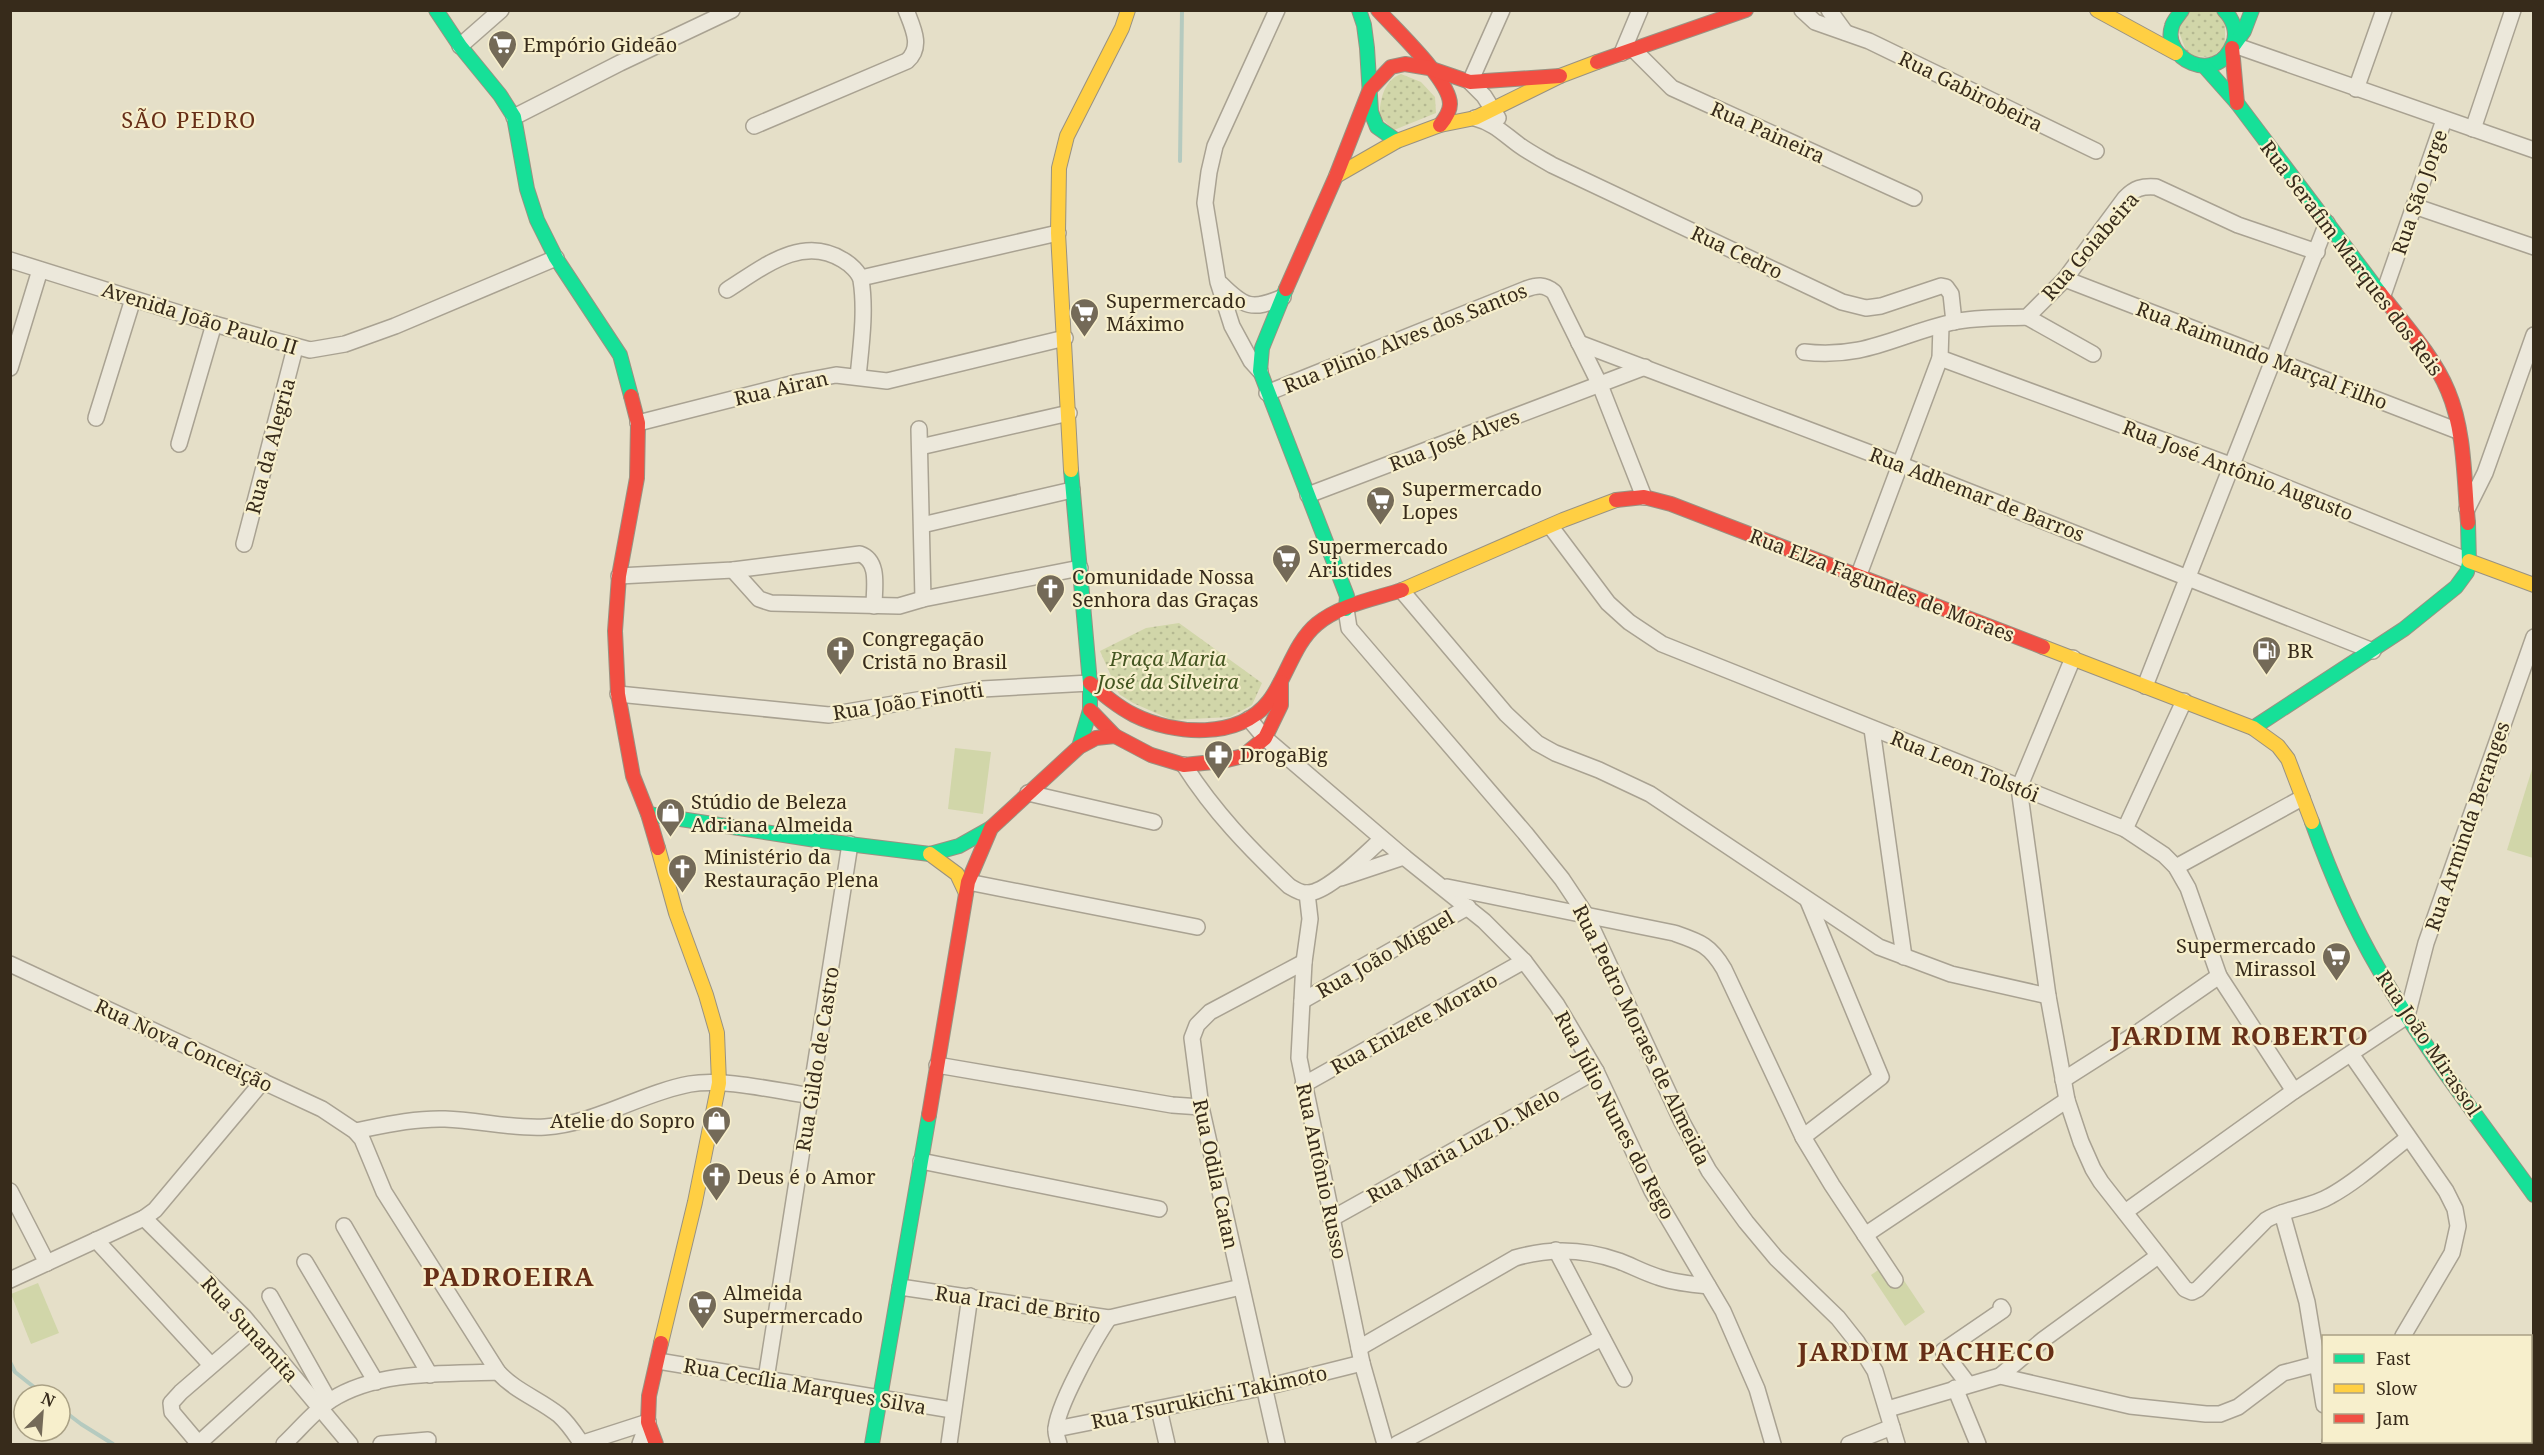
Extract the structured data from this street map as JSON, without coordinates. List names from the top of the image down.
{
  "streets": {
    "street": [
      "Rua Gabirobeira",
      "Rua Paineira",
      "Rua São Jorge",
      "Rua Goiabeira",
      "Rua Cedro",
      "Rua Serafim Marques dos Reis",
      "Avenida João Paulo II",
      "Rua Plinio Alves dos Santos",
      "Rua Raimundo Marçal Filho",
      "Rua Airan",
      "Rua José Alves",
      "Rua da Alegria",
      "Rua José Antônio Augusto",
      "Rua Adhemar de Barros",
      "Rua Elza Fagundes de Moraes",
      "Rua João Finotti",
      "Rua Leon Tolstói",
      "Rua Arminda Beranges",
      "Rua João Miguel",
      "Rua Enizete Morato",
      "Rua Pedro Moraes de Almeida",
      "Rua João Mirassol",
      "Rua Nova Conceição",
      "Rua Gildo de Castro",
      "Rua Júlio Nunes do Rego",
      "Rua Maria Luz D. Melo",
      "Rua Antônio Russo",
      "Rua Odila Catan",
      "Rua Iraci de Brito",
      "Rua Sunamita",
      "Rua Cecília Marques Silva",
      "Rua Tsurukichi Takimoto"
    ]
  },
  "crossings": [
    ["Rua São Jorge", "Rua Serafim Marques dos Reis"],
    ["Rua Goiabeira", "Rua Cedro"],
    ["Rua Goiabeira", "Rua Raimundo Marçal Filho"],
    ["Rua Serafim Marques dos Reis", "Rua Raimundo Marçal Filho"],
    ["Rua Serafim Marques dos Reis", "Rua José Antônio Augusto"],
    ["Avenida João Paulo II", "Rua da Alegria"],
    ["Rua Plinio Alves dos Santos", "Rua José Alves"],
    ["Rua Plinio Alves dos Santos", "Rua Adhemar de Barros"],
    ["Rua Plinio Alves dos Santos", "Rua Elza Fagundes de Moraes"],
    ["Rua José Alves", "Rua Adhemar de Barros"],
    ["Rua Elza Fagundes de Moraes", "Rua João Finotti"],
    ["Rua Elza Fagundes de Moraes", "Rua Leon Tolstói"],
    ["Rua Elza Fagundes de Moraes", "Rua Pedro Moraes de Almeida"],
    ["Rua Elza Fagundes de Moraes", "Rua João Mirassol"],
    ["Rua Elza Fagundes de Moraes", "Rua Júlio Nunes do Rego"],
    ["Rua Arminda Beranges", "Rua João Mirassol"],
    ["Rua João Miguel", "Rua Júlio Nunes do Rego"],
    ["Rua João Miguel", "Rua Antônio Russo"],
    ["Rua Enizete Morato", "Rua Júlio Nunes do Rego"],
    ["Rua Enizete Morato", "Rua Antônio Russo"],
    ["Rua Gildo de Castro", "Rua Cecília Marques Silva"],
    ["Rua Júlio Nunes do Rego", "Rua Maria Luz D. Melo"],
    ["Rua Júlio Nunes do Rego", "Rua Tsurukichi Takimoto"],
    ["Rua Maria Luz D. Melo", "Rua Antônio Russo"],
    ["Rua Antônio Russo", "Rua Odila Catan"],
    ["Rua Antônio Russo", "Rua Tsurukichi Takimoto"],
    ["Rua Odila Catan", "Rua Iraci de Brito"],
    ["Rua Odila Catan", "Rua Tsurukichi Takimoto"]
  ],
  "districts": [
    "SÃO PEDRO",
    "JARDIM ROBERTO",
    "PADROEIRA",
    "JARDIM PACHECO"
  ],
  "parks": ["Praça Maria José da Silveira"],
  "places": {
    "supermarket": [
      "Empório Gideão",
      "Supermercado Máximo",
      "Supermercado Lopes",
      "Supermercado Aristides",
      "Supermercado Mirassol",
      "Almeida Supermercado"
    ],
    "church": [
      "Comunidade Nossa Senhora das Graças",
      "Congregação Cristã no Brasil",
      "Ministério da Restauração Plena",
      "Deus é o Amor"
    ],
    "fuel station": ["BR"],
    "pharmacy": ["DrogaBig"],
    "shop": ["Stúdio de Beleza Adriana Almeida", "Atelie do Sopro"]
  },
  "legend": ["Fast", "Slow", "Jam"],
  "north": "top right"
}
